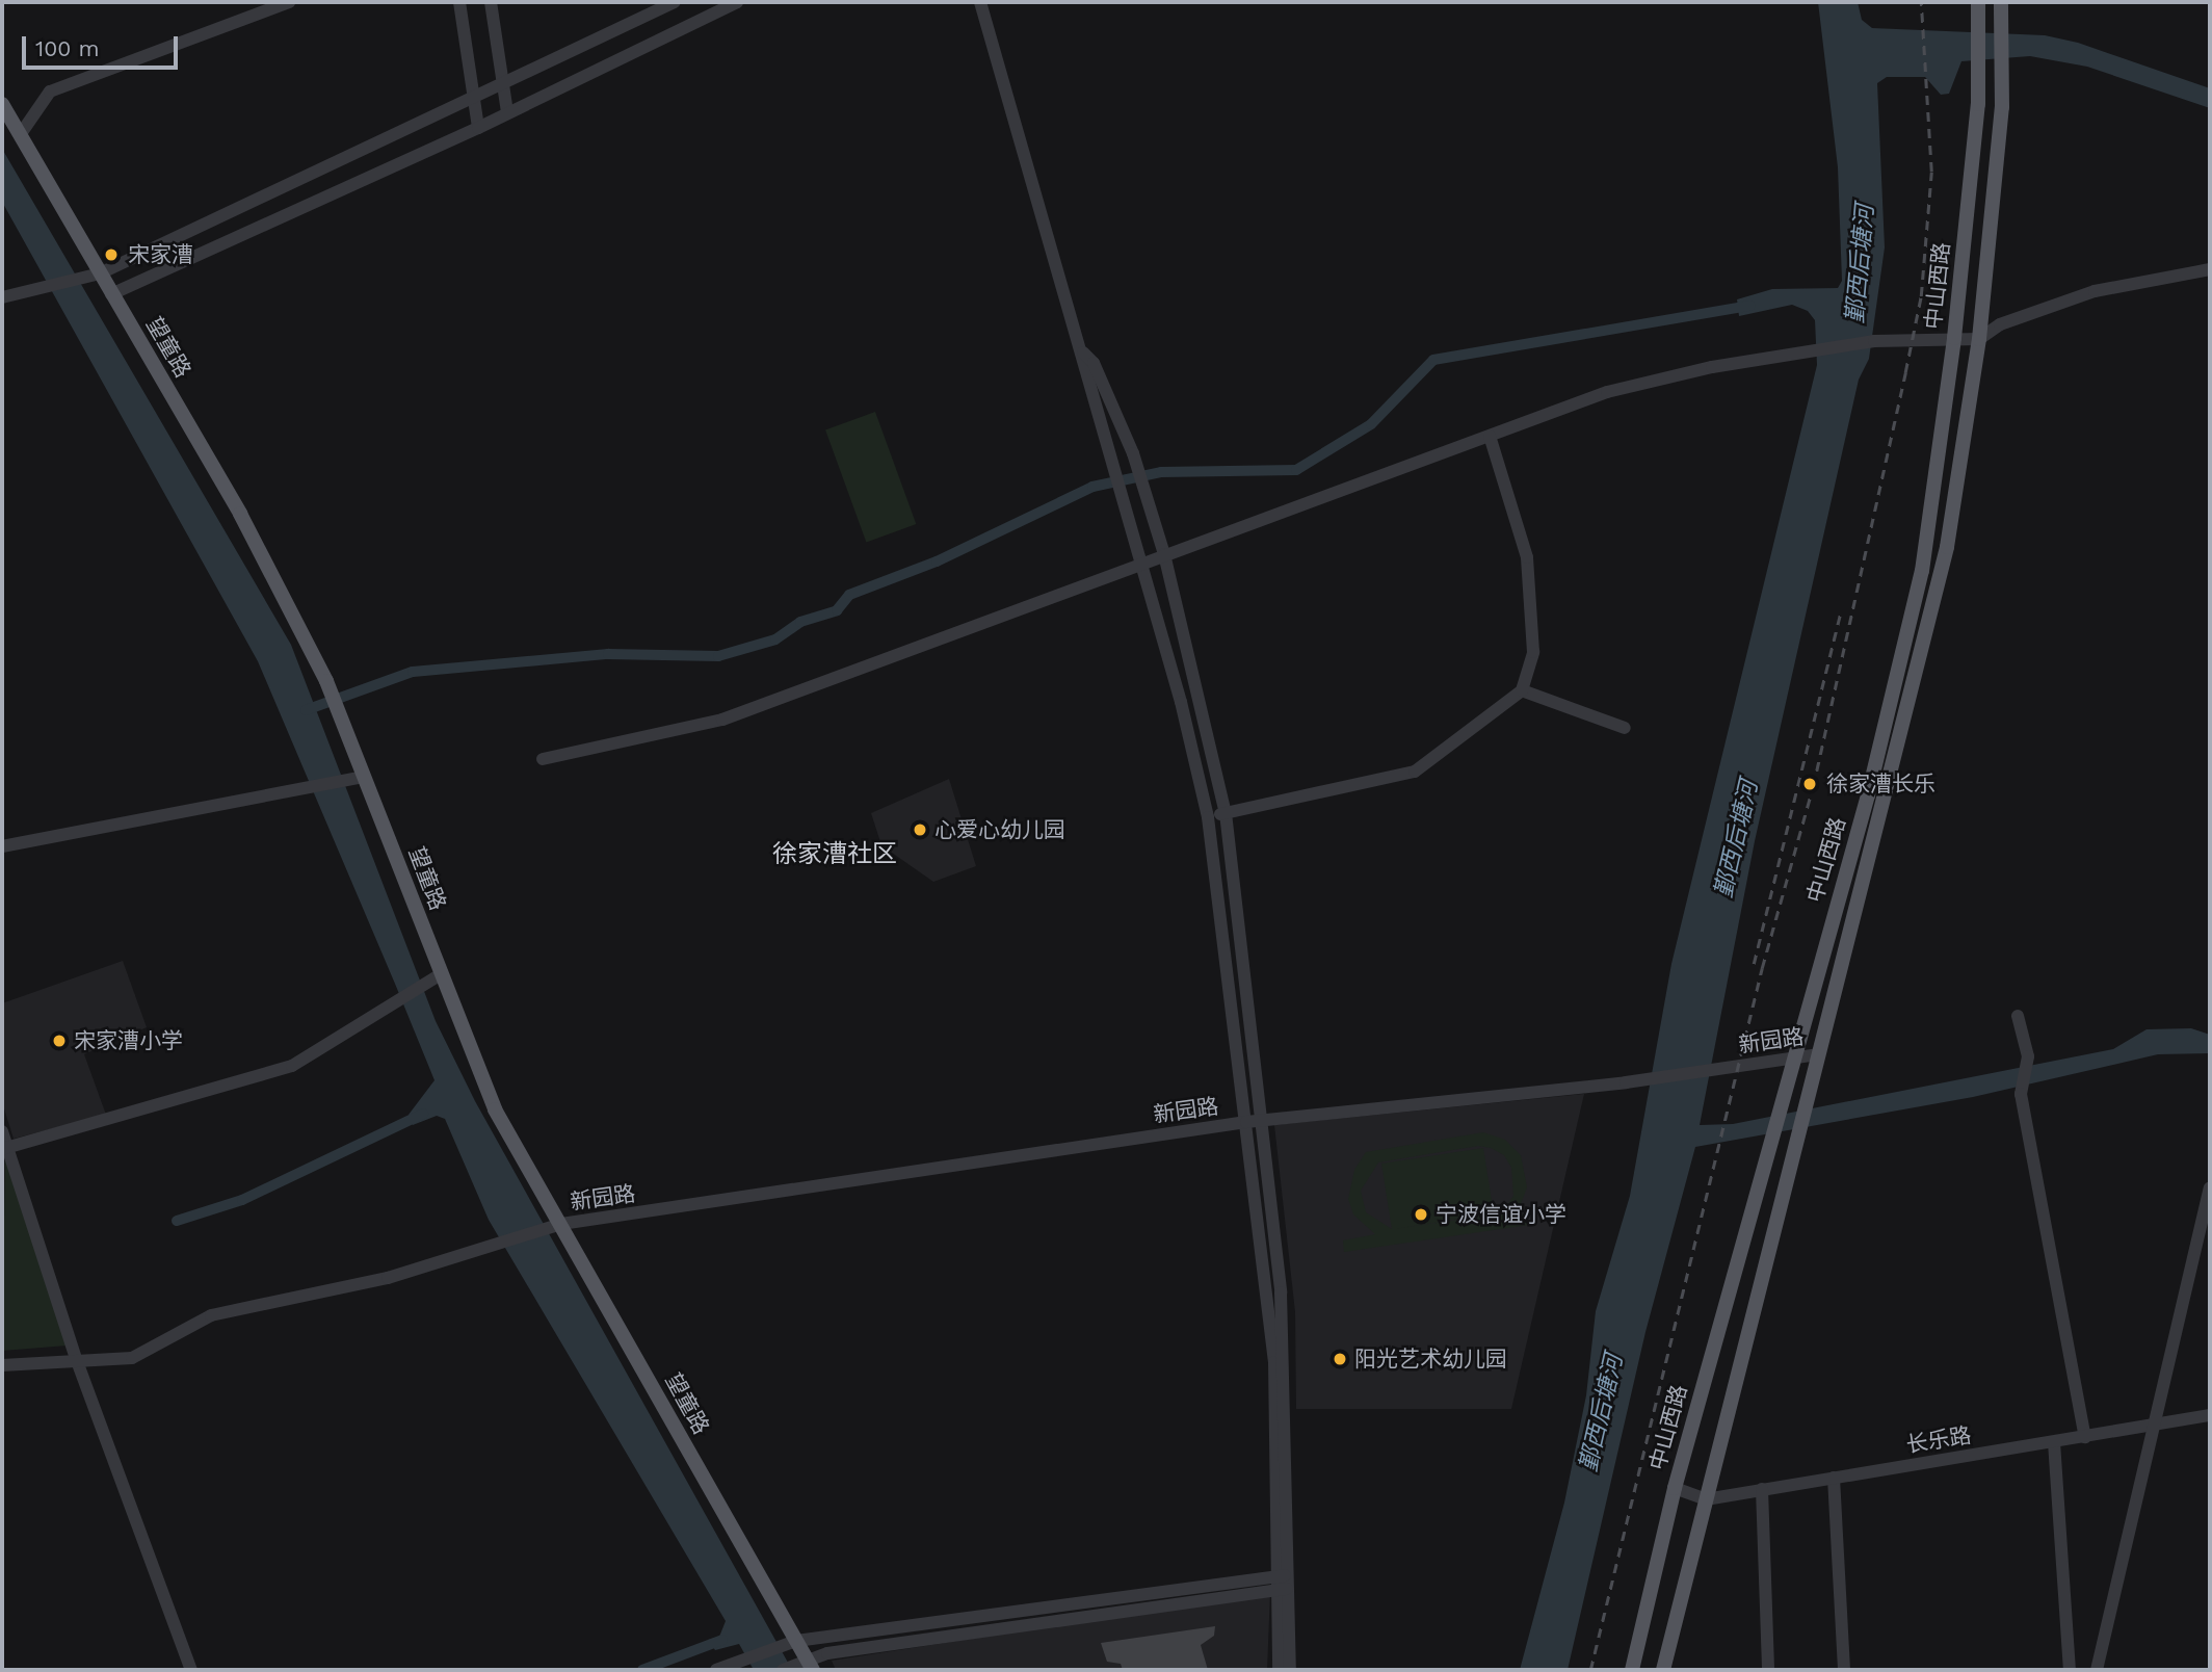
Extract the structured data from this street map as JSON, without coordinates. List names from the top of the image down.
{
  "streets": {
    "main road": ["中山西路", "望童路"],
    "street": ["新园路", "长乐路"]
  },
  "crossings": [
    ["中山西路", "新园路"],
    ["中山西路", "长乐路"],
    ["望童路", "新园路"]
  ],
  "districts": ["徐家漕社区"],
  "water": ["鄞西后塘河"],
  "places": [
    "宋家漕",
    "徐家漕长乐",
    "心爱心幼儿园",
    "宋家漕小学",
    "宁波信谊小学",
    "阳光艺术幼儿园"
  ],
  "scale_bar": "100 m"
}
